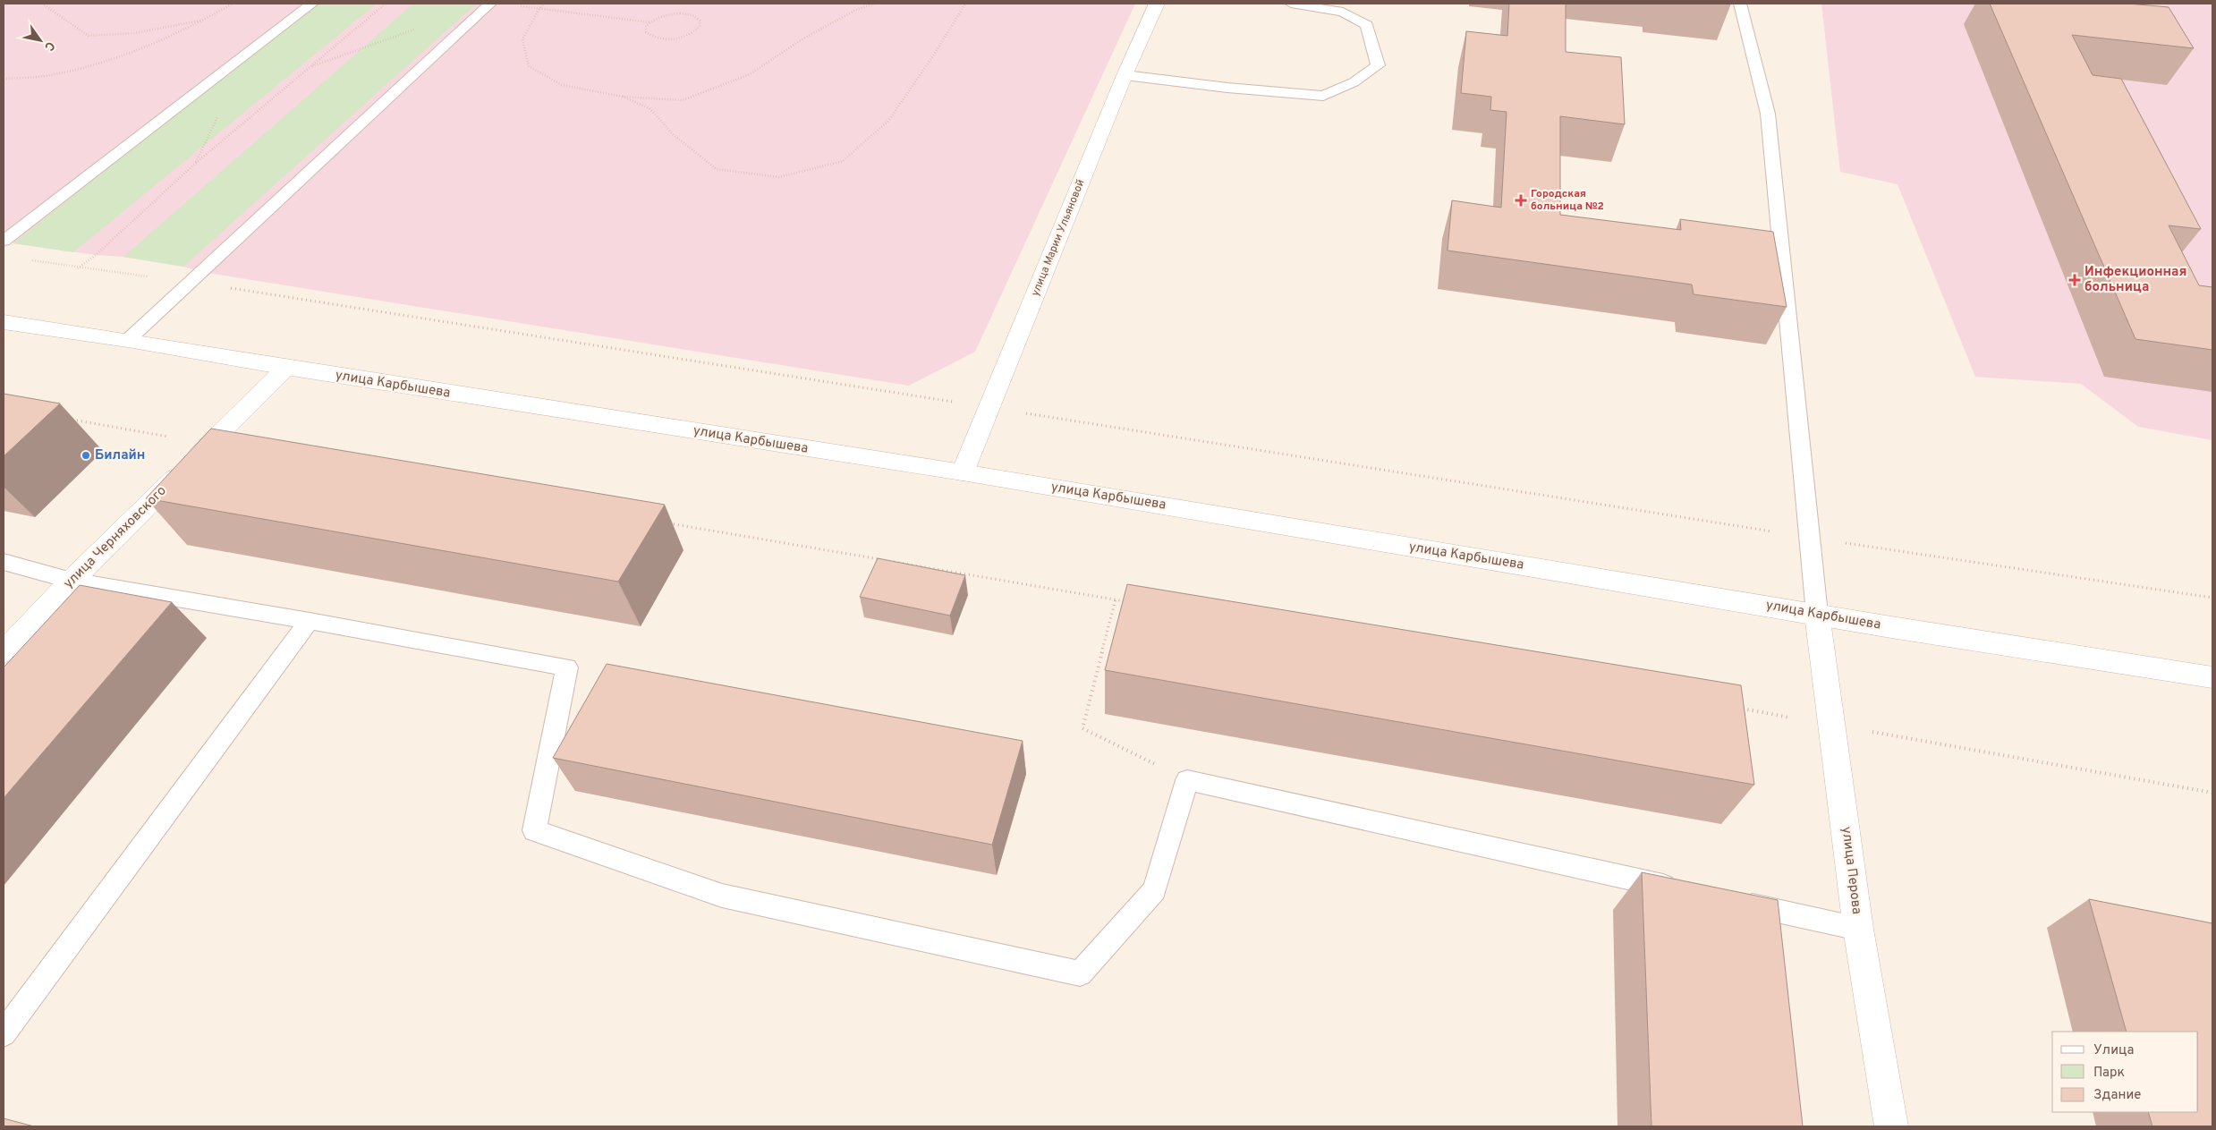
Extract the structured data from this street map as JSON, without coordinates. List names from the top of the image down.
{
  "streets": {
    "main road": [
      "улица Марии Ульяновой",
      "улица Карбышева",
      "улица Черняховского",
      "улица Перова"
    ]
  },
  "crossings": [
    ["улица Марии Ульяновой", "улица Карбышева"],
    ["улица Карбышева", "улица Черняховского"],
    ["улица Карбышева", "улица Перова"]
  ],
  "places": {
    "health": ["Городская больница №2", "Инфекционная больница"],
    "other": ["Билайн"]
  },
  "legend": ["Улица", "Парк", "Здание"],
  "north": "bottom right"
}
